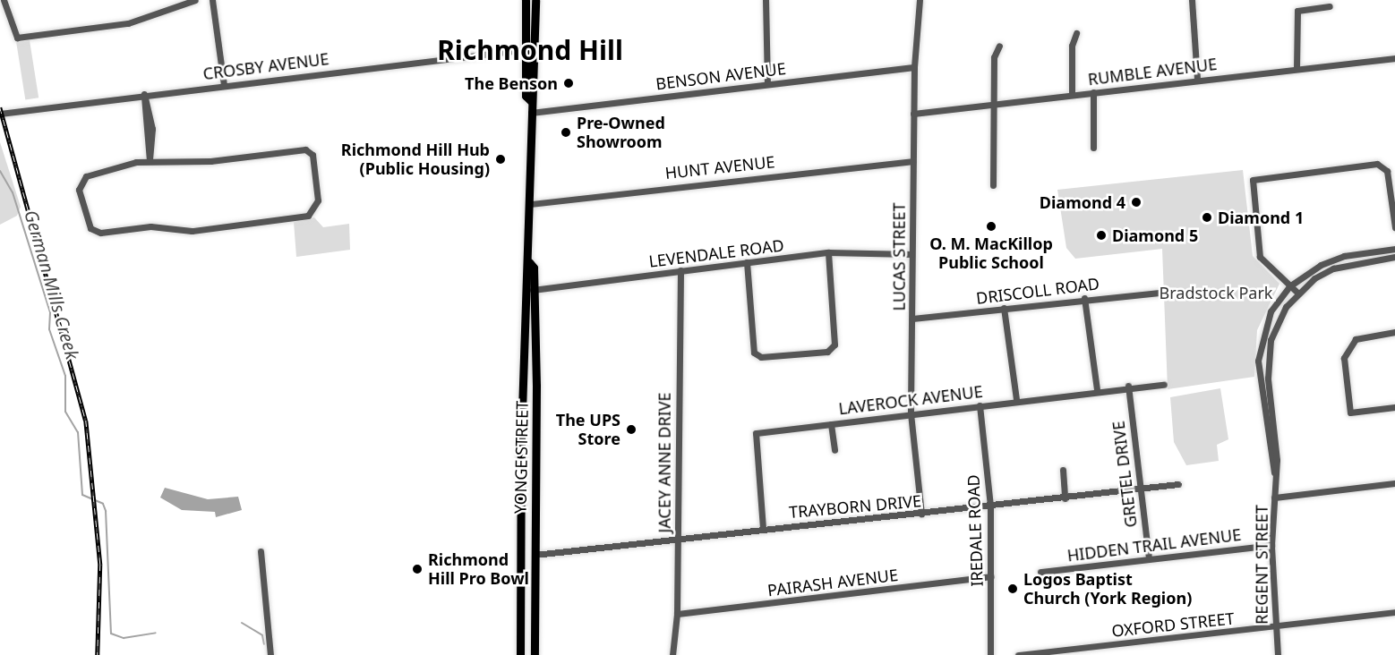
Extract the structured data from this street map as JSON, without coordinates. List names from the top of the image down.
{
  "streets": {
    "main road": ["YONGE STREET"],
    "street": [
      "CROSBY AVENUE",
      "RUMBLE AVENUE",
      "BENSON AVENUE",
      "HUNT AVENUE",
      "LEVENDALE ROAD",
      "LUCAS STREET",
      "DRISCOLL ROAD",
      "LAVEROCK AVENUE",
      "JACEY ANNE DRIVE",
      "GRETEL DRIVE",
      "TRAYBORN DRIVE",
      "IREDALE ROAD",
      "HIDDEN TRAIL AVENUE",
      "REGENT STREET",
      "PAIRASH AVENUE",
      "OXFORD STREET"
    ]
  },
  "crossings": [
    ["CROSBY AVENUE", "YONGE STREET"],
    ["RUMBLE AVENUE", "LUCAS STREET"],
    ["BENSON AVENUE", "LUCAS STREET"],
    ["BENSON AVENUE", "YONGE STREET"],
    ["HUNT AVENUE", "LUCAS STREET"],
    ["HUNT AVENUE", "YONGE STREET"],
    ["LEVENDALE ROAD", "LUCAS STREET"],
    ["LEVENDALE ROAD", "YONGE STREET"],
    ["LEVENDALE ROAD", "JACEY ANNE DRIVE"],
    ["LUCAS STREET", "DRISCOLL ROAD"],
    ["LUCAS STREET", "LAVEROCK AVENUE"],
    ["LUCAS STREET", "TRAYBORN DRIVE"],
    ["LAVEROCK AVENUE", "GRETEL DRIVE"],
    ["LAVEROCK AVENUE", "TRAYBORN DRIVE"],
    ["LAVEROCK AVENUE", "IREDALE ROAD"],
    ["YONGE STREET", "TRAYBORN DRIVE"],
    ["JACEY ANNE DRIVE", "TRAYBORN DRIVE"],
    ["JACEY ANNE DRIVE", "PAIRASH AVENUE"],
    ["GRETEL DRIVE", "TRAYBORN DRIVE"],
    ["GRETEL DRIVE", "HIDDEN TRAIL AVENUE"],
    ["TRAYBORN DRIVE", "IREDALE ROAD"],
    ["IREDALE ROAD", "PAIRASH AVENUE"],
    ["HIDDEN TRAIL AVENUE", "REGENT STREET"],
    ["REGENT STREET", "OXFORD STREET"]
  ],
  "districts": ["Richmond Hill"],
  "water": ["German Mills Creek"],
  "parks": ["Bradstock Park"],
  "places": [
    "The Benson",
    "Pre-Owned Showroom",
    "Richmond Hill Hub (Public Housing)",
    "Diamond 4",
    "Diamond 1",
    "O. M. MacKillop Public School",
    "Diamond 5",
    "The UPS Store",
    "Richmond Hill Pro Bowl",
    "Logos Baptist Church (York Region)"
  ]
}
